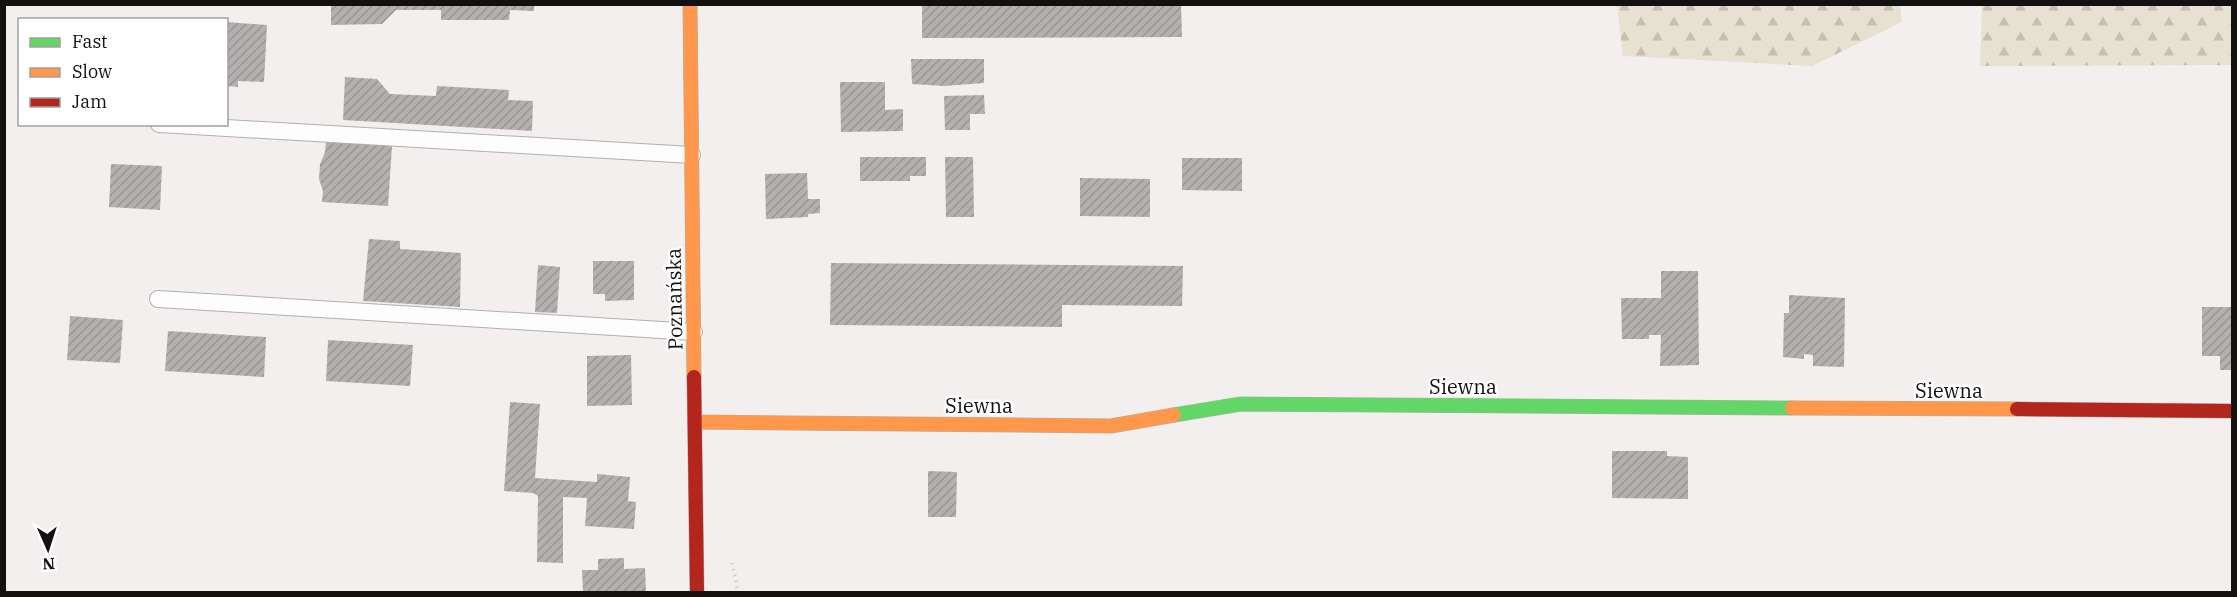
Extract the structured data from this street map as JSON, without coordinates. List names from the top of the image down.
{
  "streets": {
    "street": ["Poznańska", "Siewna"]
  },
  "crossings": [
    ["Poznańska", "Siewna"]
  ],
  "legend": ["Fast", "Slow", "Jam"],
  "north": "bottom"
}
